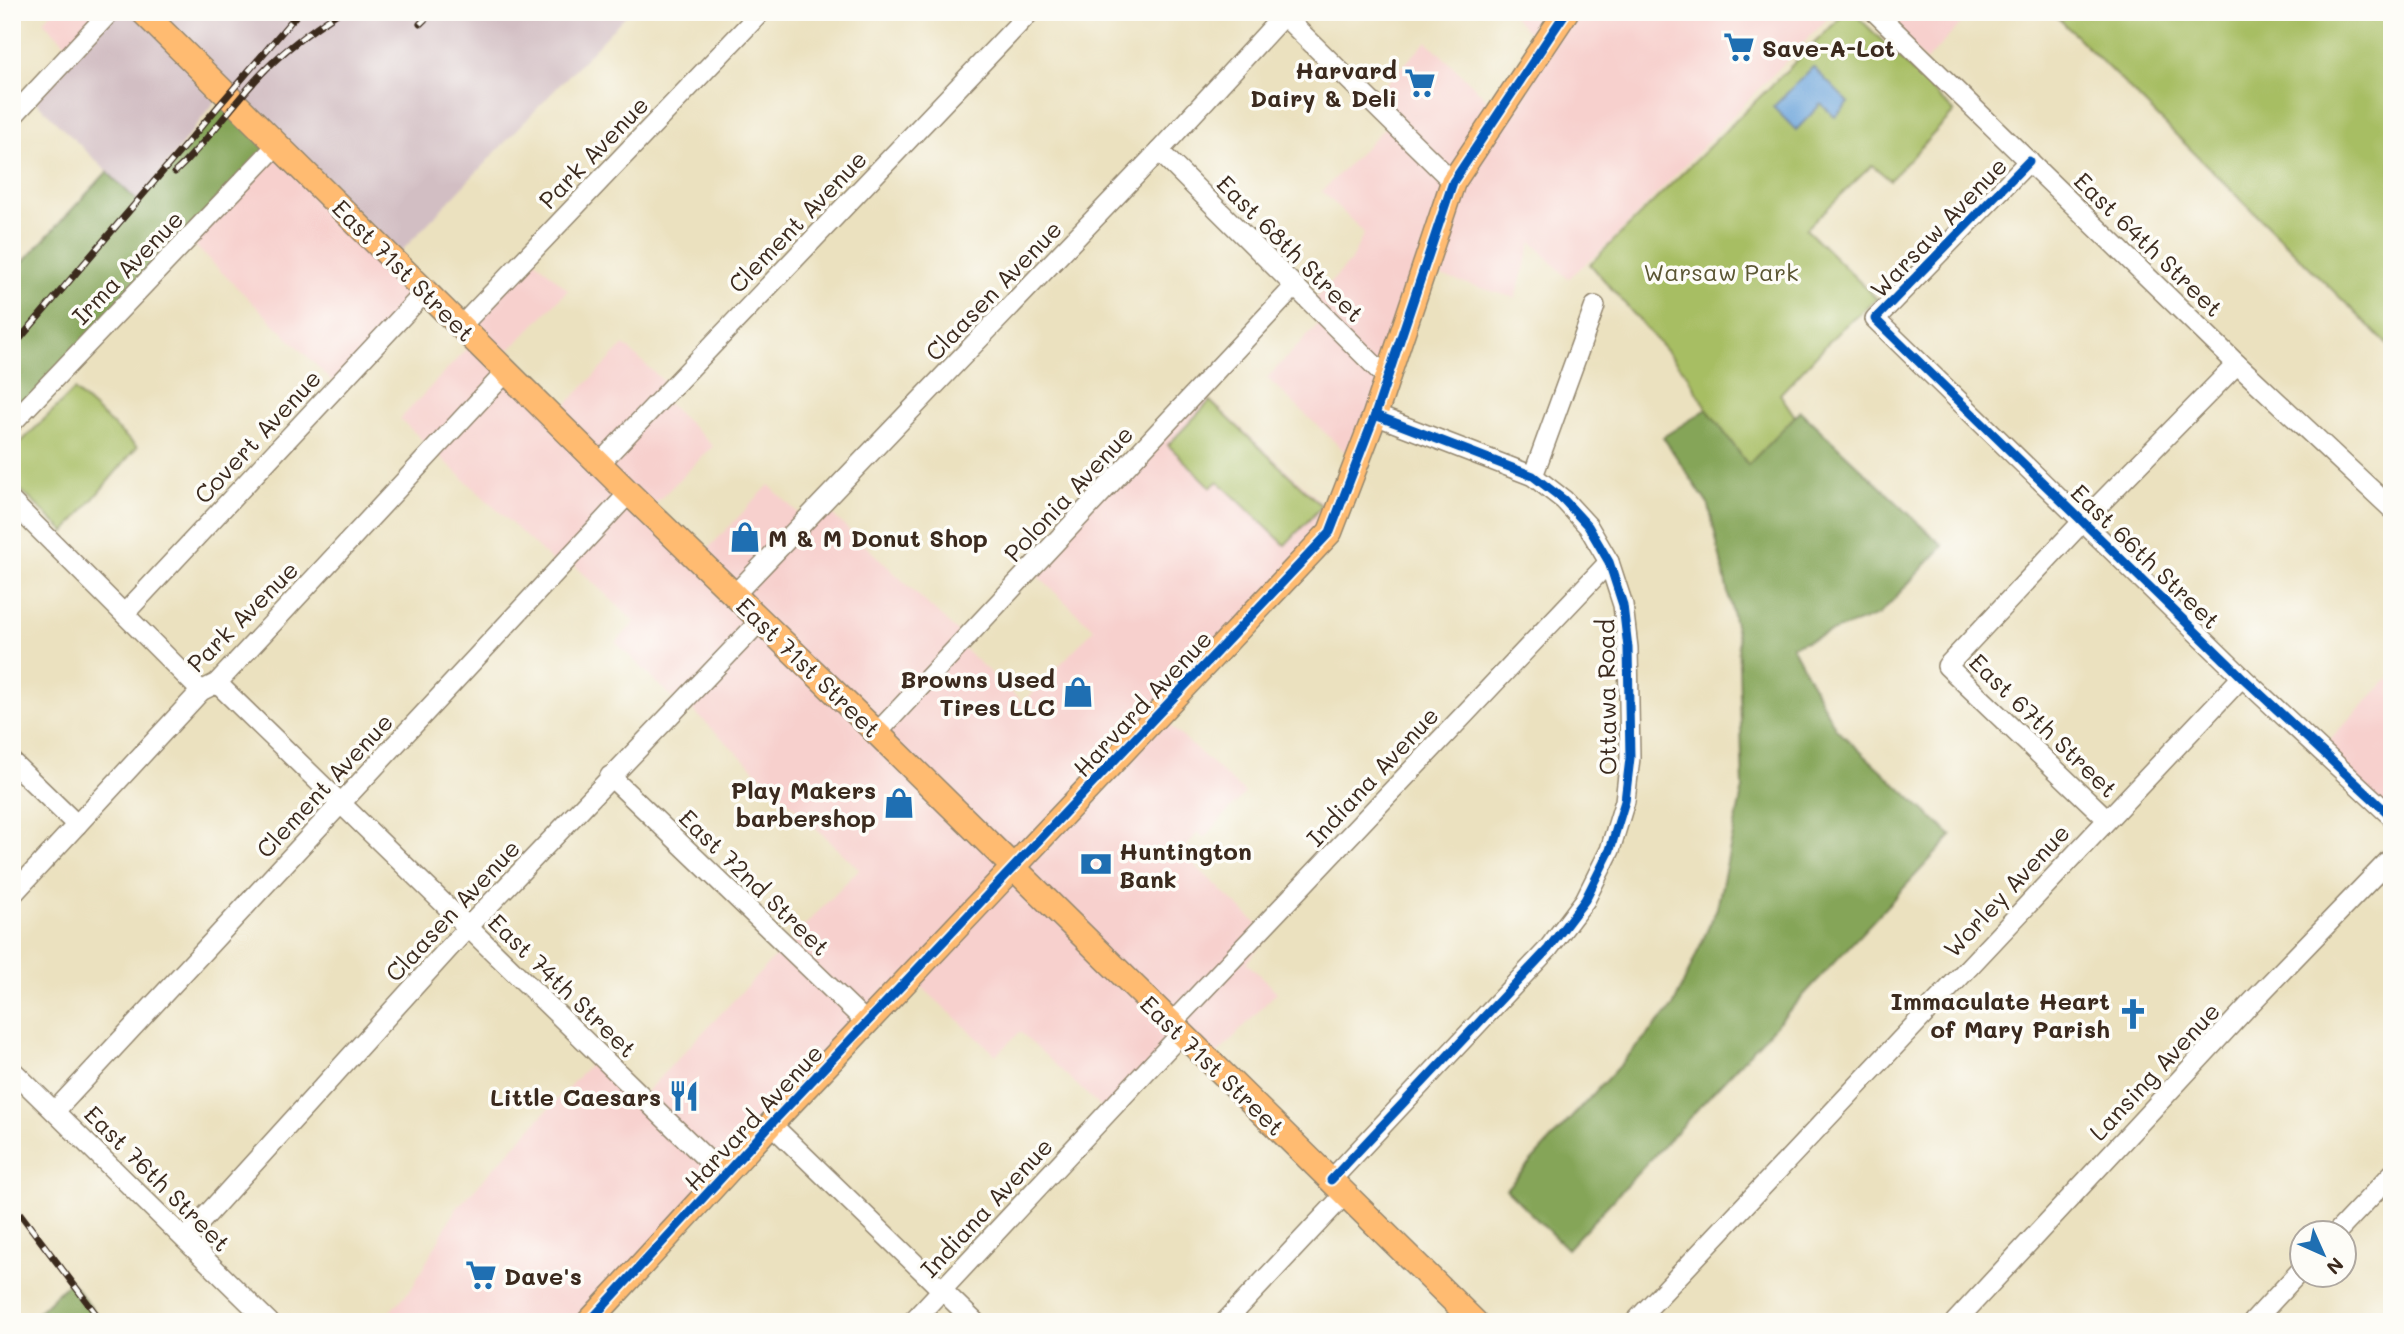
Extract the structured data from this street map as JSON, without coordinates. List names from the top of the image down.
{
  "streets": {
    "main road": ["East 71st Street", "Harvard Avenue"],
    "street": [
      "Park Avenue",
      "Clement Avenue",
      "Warsaw Avenue",
      "East 64th Street",
      "East 68th Street",
      "Irma Avenue",
      "Claasen Avenue",
      "Covert Avenue",
      "Polonia Avenue",
      "East 66th Street",
      "Ottawa Road",
      "East 67th Street",
      "Indiana Avenue",
      "East 72nd Street",
      "Worley Avenue",
      "East 74th Street",
      "Lansing Avenue",
      "East 76th Street"
    ]
  },
  "crossings": [
    ["Park Avenue", "East 71st Street"],
    ["Park Avenue", "East 74th Street"],
    ["Clement Avenue", "East 71st Street"],
    ["Clement Avenue", "East 74th Street"],
    ["Clement Avenue", "East 76th Street"],
    ["Warsaw Avenue", "East 64th Street"],
    ["Warsaw Avenue", "East 66th Street"],
    ["East 68th Street", "Claasen Avenue"],
    ["East 68th Street", "Polonia Avenue"],
    ["East 68th Street", "Harvard Avenue"],
    ["Irma Avenue", "East 71st Street"],
    ["East 71st Street", "Claasen Avenue"],
    ["East 71st Street", "Covert Avenue"],
    ["East 71st Street", "Polonia Avenue"],
    ["East 71st Street", "Ottawa Road"],
    ["East 71st Street", "Harvard Avenue"],
    ["East 71st Street", "Indiana Avenue"],
    ["Claasen Avenue", "East 72nd Street"],
    ["Claasen Avenue", "East 74th Street"],
    ["Claasen Avenue", "East 76th Street"],
    ["Covert Avenue", "East 74th Street"],
    ["East 66th Street", "East 67th Street"],
    ["East 66th Street", "Worley Avenue"],
    ["Ottawa Road", "Harvard Avenue"],
    ["Ottawa Road", "Indiana Avenue"],
    ["Harvard Avenue", "East 72nd Street"],
    ["Harvard Avenue", "East 74th Street"],
    ["East 67th Street", "Worley Avenue"]
  ],
  "parks": ["Warsaw Park"],
  "places": {
    "supermarket": ["Save-A-Lot", "Harvard Dairy & Deli", "Dave's"],
    "shop": ["M & M Donut Shop", "Browns Used Tires LLC", "Play Makers barbershop"],
    "bank": ["Huntington Bank"],
    "church": ["Immaculate Heart of Mary Parish"],
    "restaurant": ["Little Caesars"]
  },
  "north": "bottom right"
}
